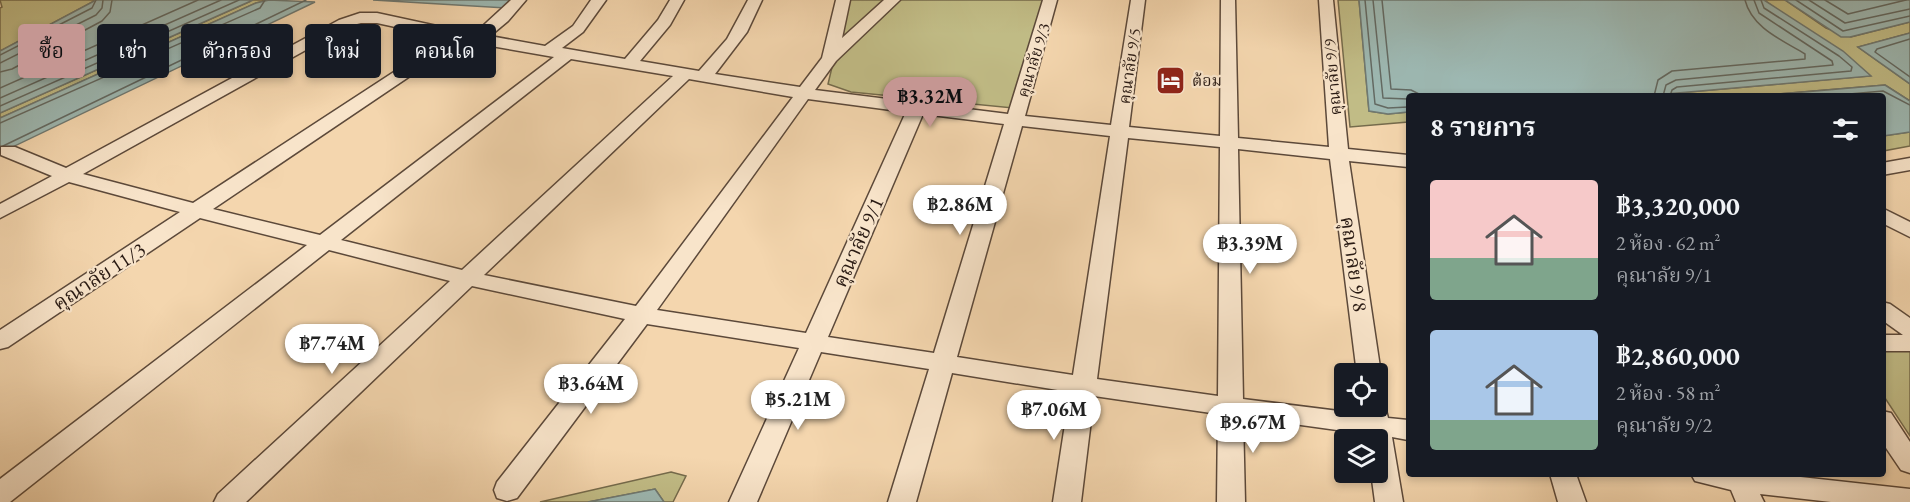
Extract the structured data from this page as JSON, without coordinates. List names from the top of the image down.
{
  "streets": {
    "street": [
      "คุณาลัย 9/3",
      "คุณาลัย 9/5",
      "คุณาลัย 9/9",
      "คุณาลัย 9/1",
      "คุณาลัย 9/8",
      "คุณาลัย 11/3"
    ]
  },
  "crossings": [
    ["คุณาลัย 9/9", "คุณาลัย 9/8"]
  ],
  "places": {
    "hotel": ["ต้อม"]
  },
  "page": {
    "chip": [
      "ซื้อ",
      "เช่า",
      "ตัวกรอง",
      "ใหม่",
      "คอนโด"
    ],
    "price": [
      "฿3.32M",
      "฿2.86M",
      "฿3.39M",
      "฿7.74M",
      "฿3.64M",
      "฿5.21M",
      "฿7.06M",
      "฿9.67M"
    ],
    "heading": "8 รายการ",
    "list": [
      {
        "name": "฿3,320,000",
        "note": "2 ห้อง · 62 m² · คุณาลัย 9/1"
      },
      {
        "name": "฿2,860,000",
        "note": "2 ห้อง · 58 m² · คุณาลัย 9/2"
      }
    ]
  }
}
